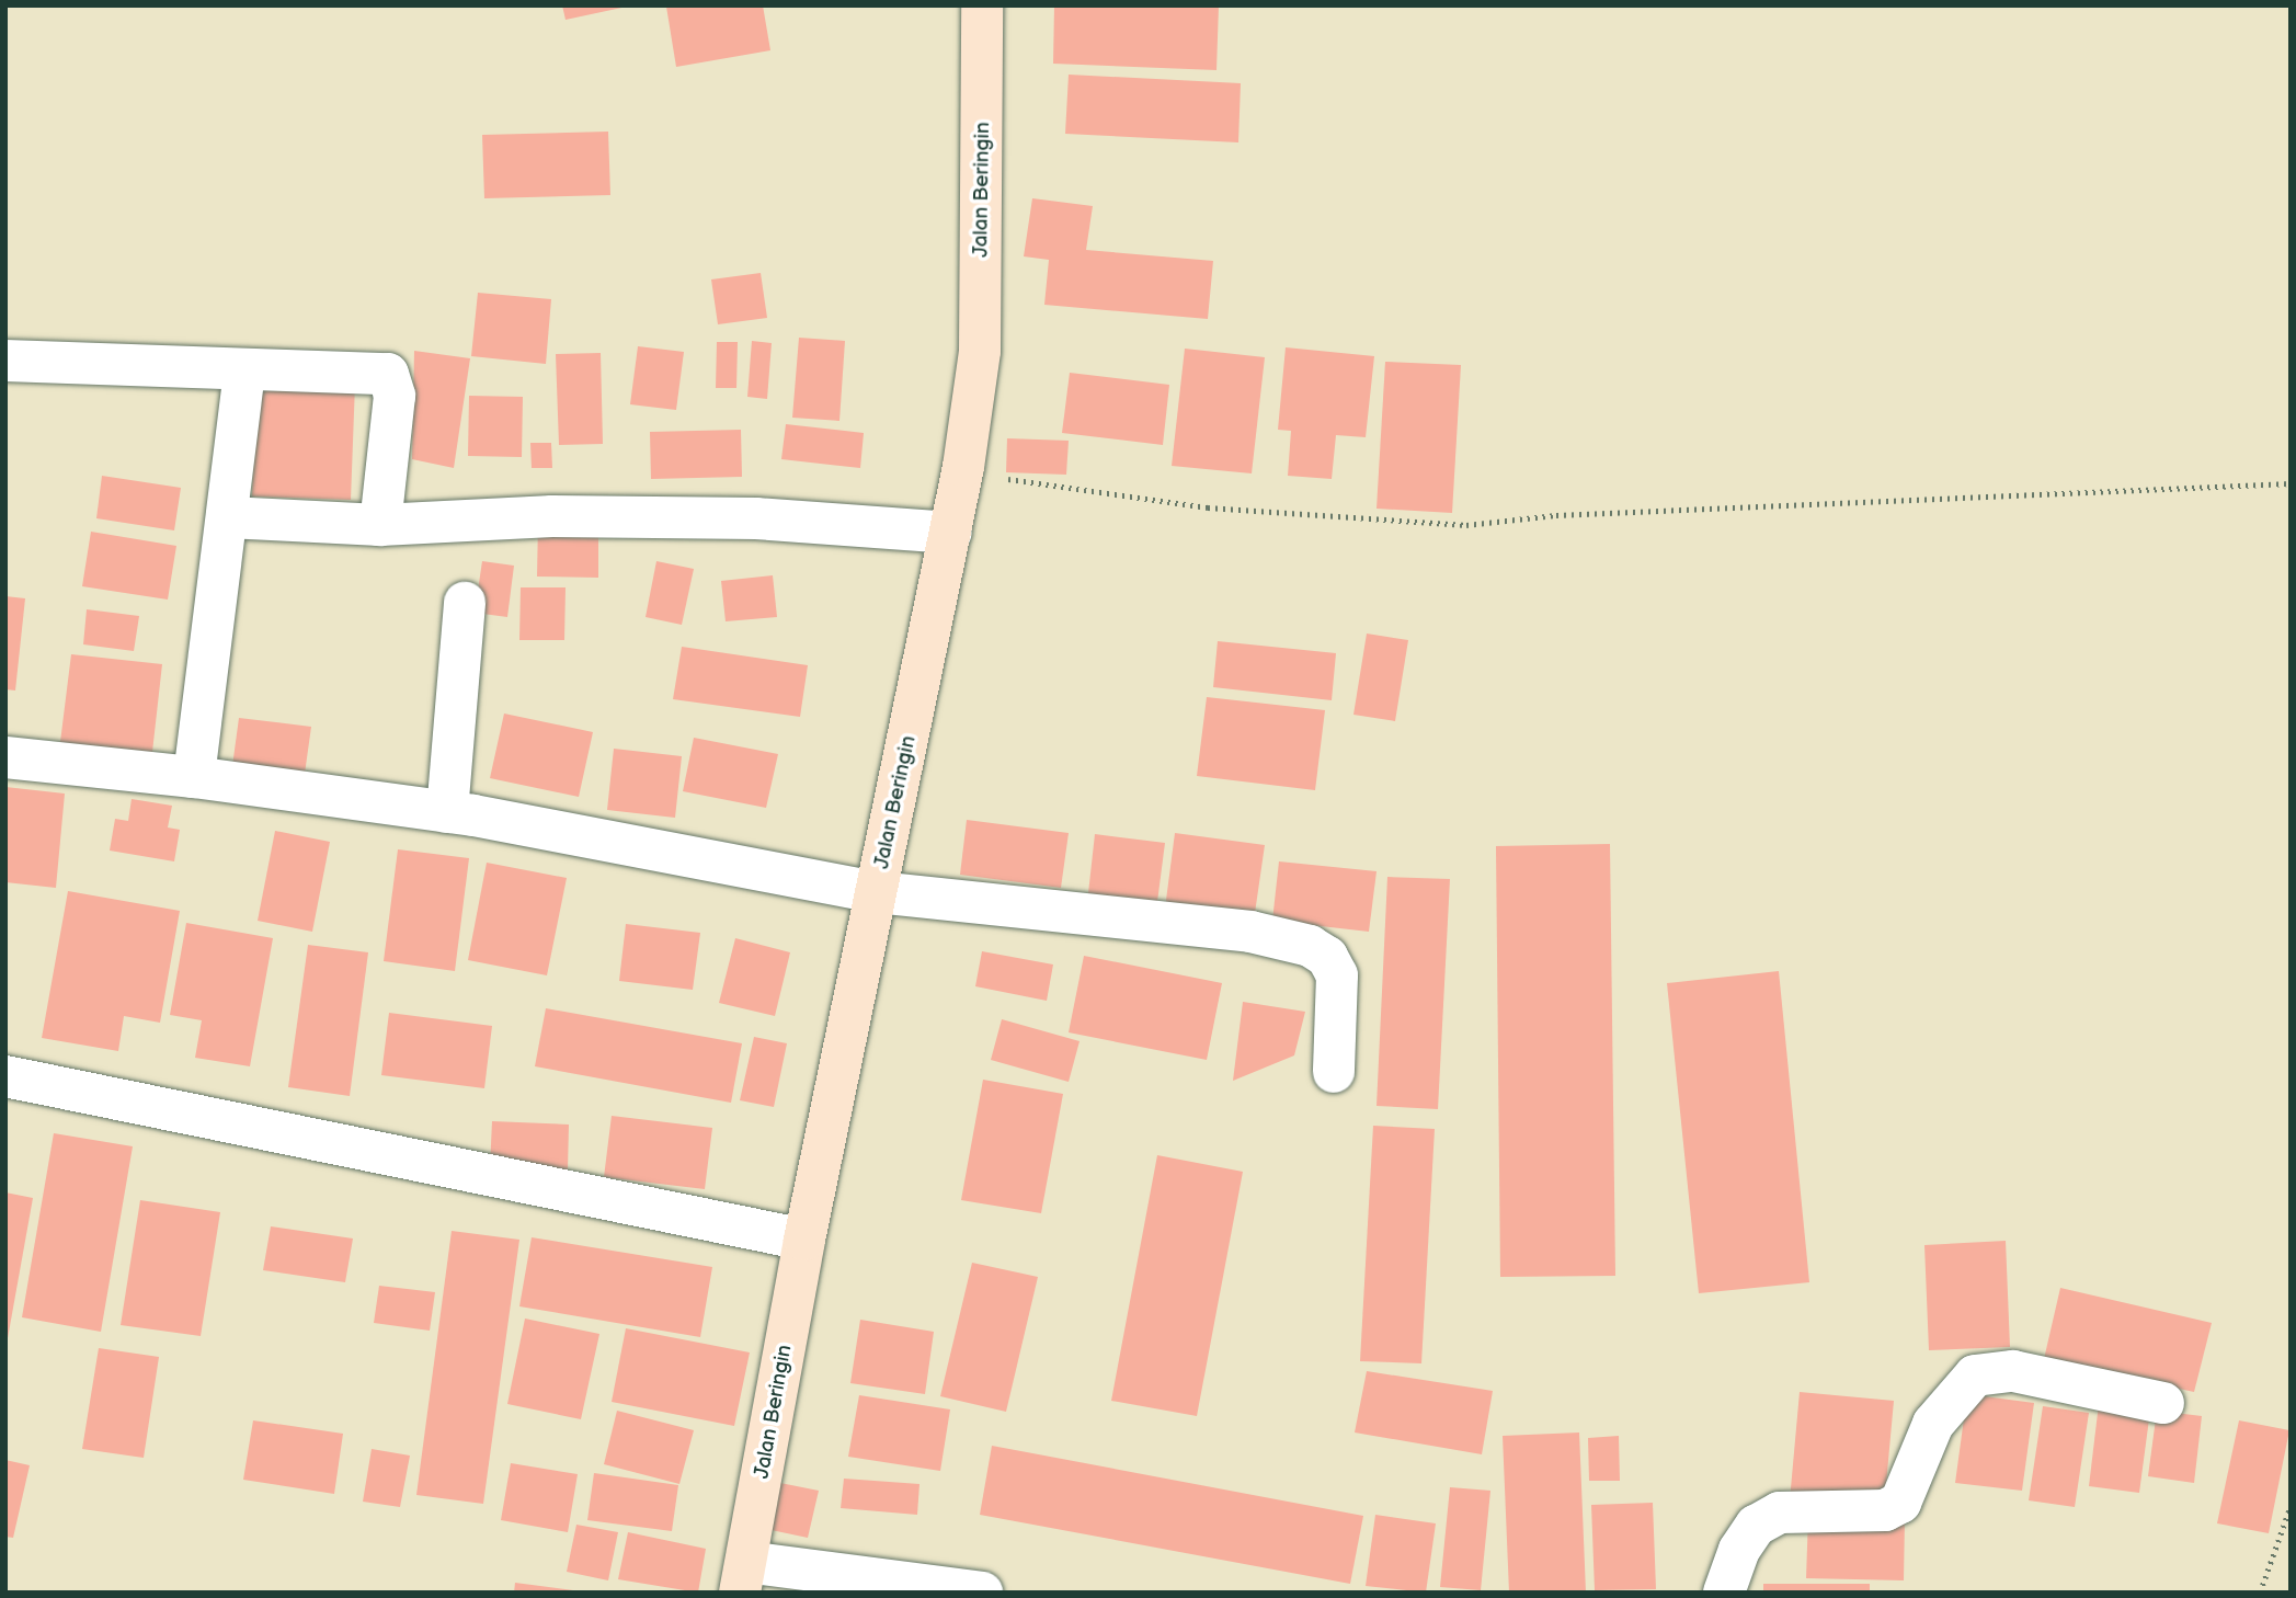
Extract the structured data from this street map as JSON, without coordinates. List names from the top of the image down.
{
  "streets": {
    "street": ["Jalan Beringin"]
  }
}
